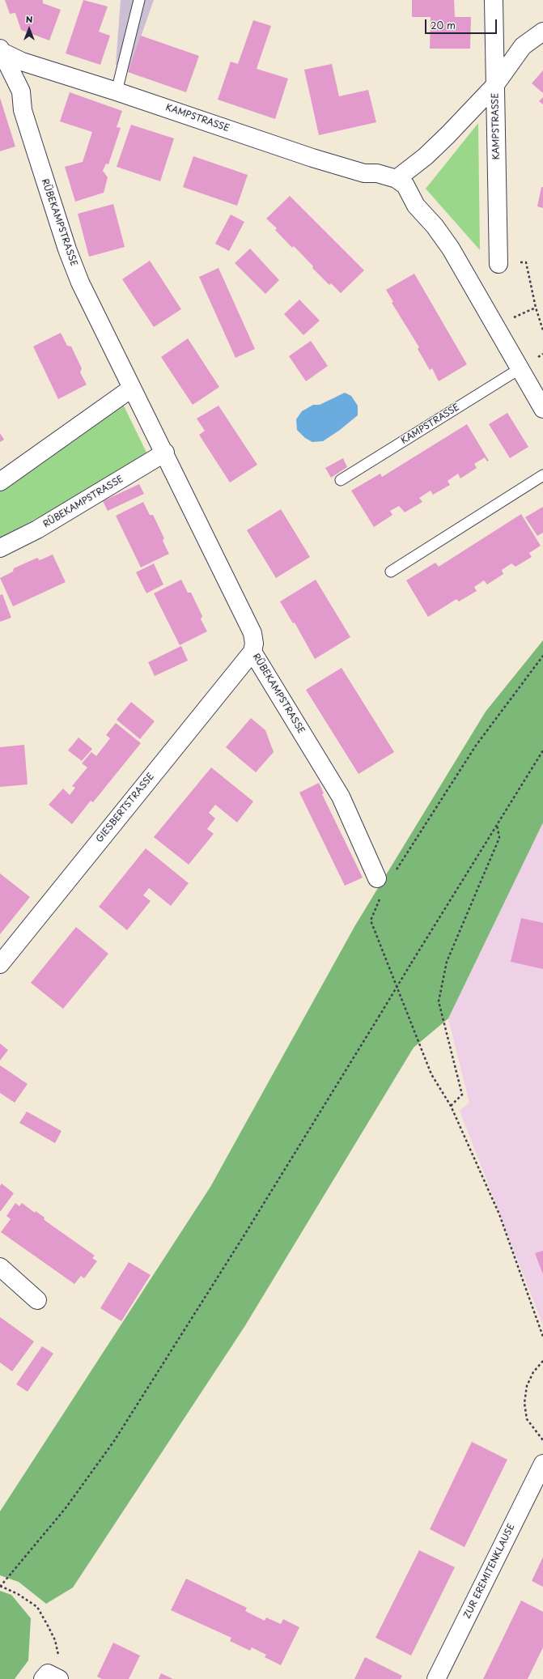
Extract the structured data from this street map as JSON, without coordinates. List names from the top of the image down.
{
  "streets": {
    "street": [
      "KAMPSTRASSE",
      "RÜBEKAMPSTRASSE",
      "GIESBERTSTRASSE",
      "ZUR EREMITENKLAUSE"
    ]
  },
  "crossings": [
    ["KAMPSTRASSE", "RÜBEKAMPSTRASSE"],
    ["RÜBEKAMPSTRASSE", "GIESBERTSTRASSE"]
  ],
  "scale_bar": "20 m",
  "north": "top"
}
